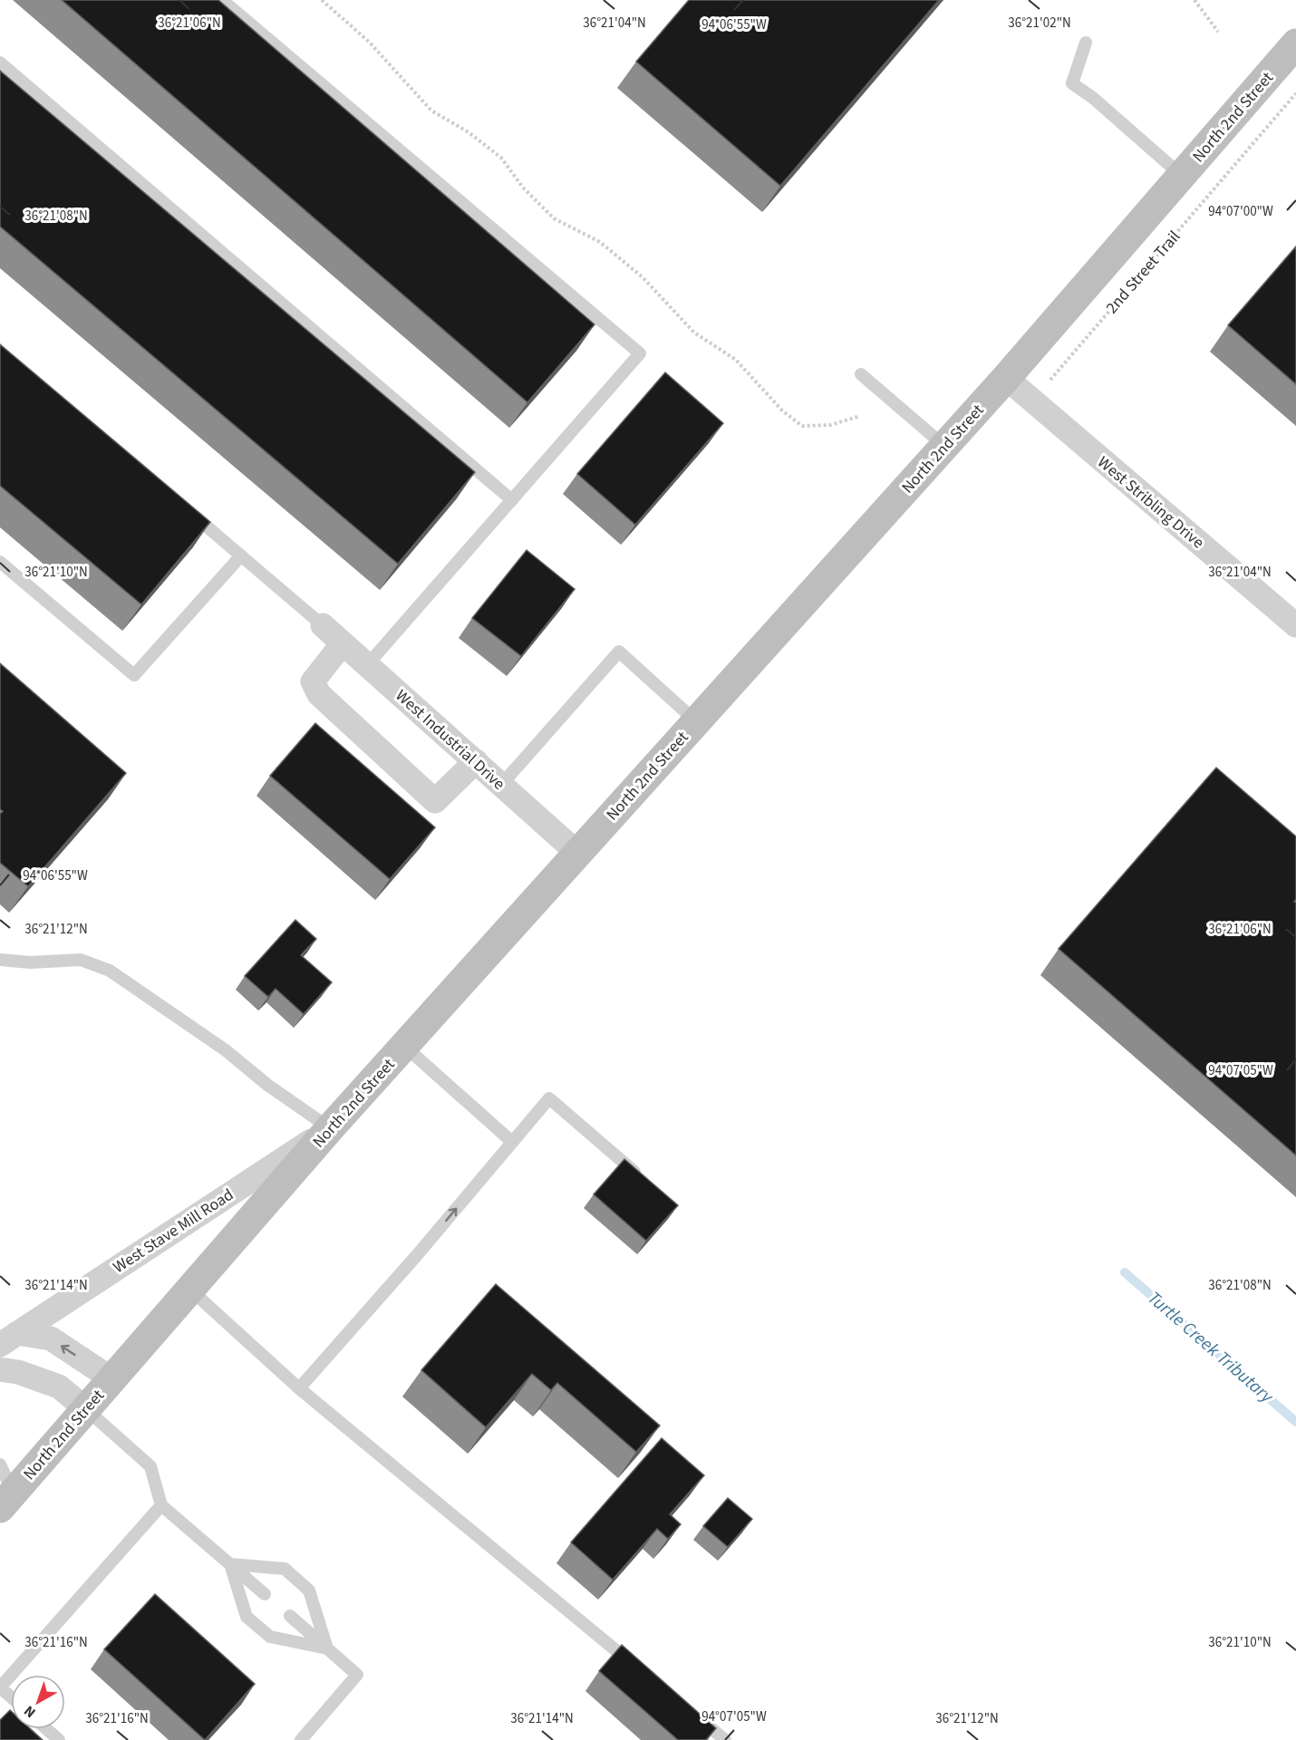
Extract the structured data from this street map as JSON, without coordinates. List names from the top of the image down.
{
  "streets": {
    "main road": ["North 2nd Street"],
    "street": ["West Stribling Drive", "West Industrial Drive", "West Stave Mill Road"],
    "path": ["2nd Street Trail"]
  },
  "crossings": [
    ["North 2nd Street", "West Stribling Drive"],
    ["North 2nd Street", "West Industrial Drive"],
    ["North 2nd Street", "West Stave Mill Road"],
    ["2nd Street Trail", "West Stribling Drive"]
  ],
  "water": ["Turtle Creek Tributary"],
  "north": "bottom left",
  "coordinates": [
    "36°21'06\"N",
    "36°21'04\"N",
    "36°21'02\"N",
    "94°06'55\"W",
    "94°07'00\"W",
    "36°21'08\"N",
    "36°21'10\"N",
    "36°21'12\"N",
    "94°07'05\"W",
    "36°21'14\"N",
    "36°21'16\"N"
  ]
}
